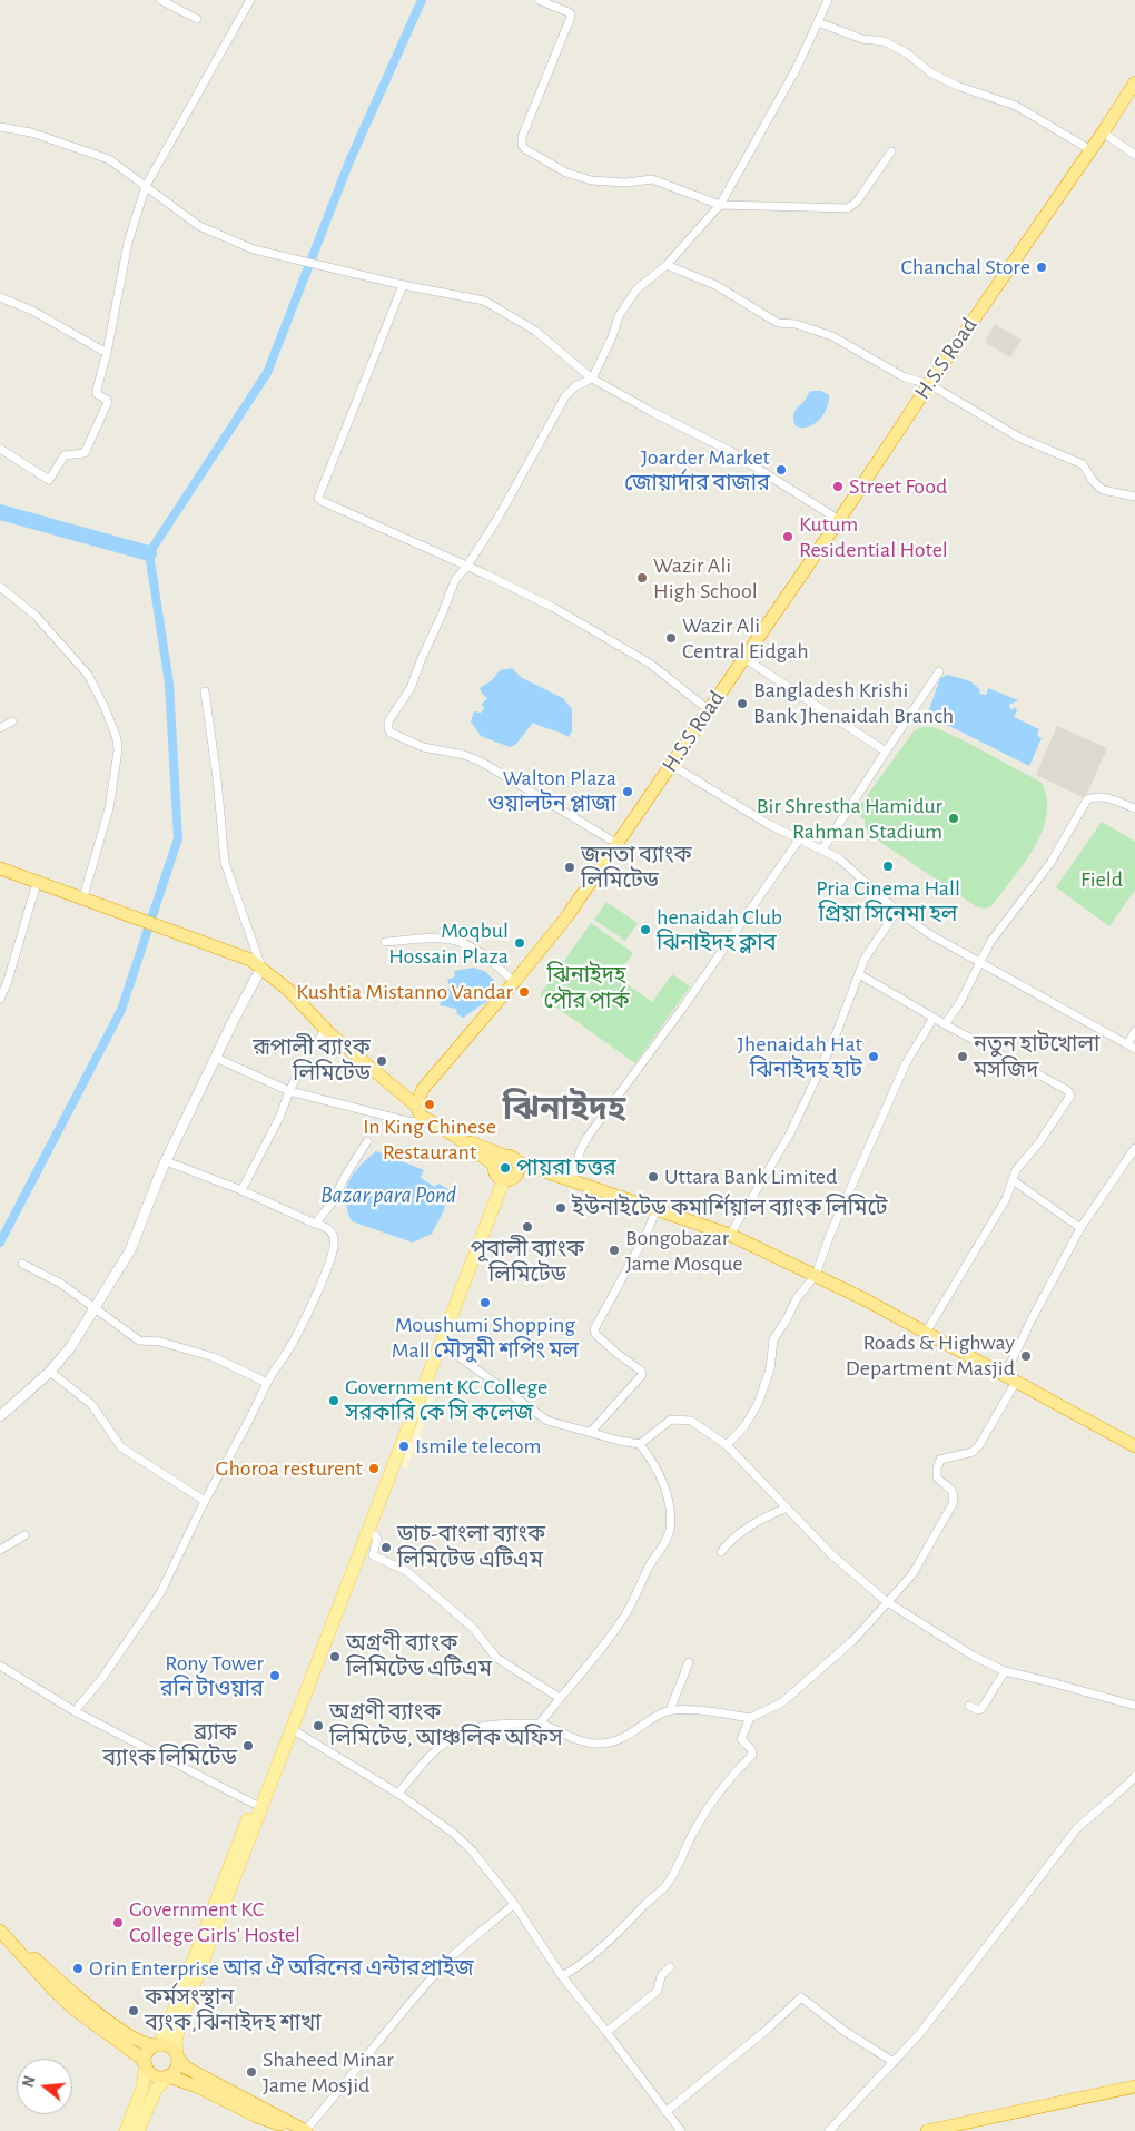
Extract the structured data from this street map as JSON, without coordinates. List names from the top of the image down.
{
  "streets": {
    "highway": ["H.S.S Road"]
  },
  "districts": ["ঝিনাইদহ"],
  "water": ["Bazar para Pond"],
  "parks": ["Field", "ঝিনাইদহ পৌর পার্ক"],
  "places": [
    "Chanchal Store",
    "Joarder Market জোয়ার্দার বাজার",
    "Street Food",
    "Kutum Residential Hotel",
    "Wazir Ali High School",
    "Wazir Ali Central Eidgah",
    "Bangladesh Krishi Bank Jhenaidah Branch",
    "Walton Plaza ওয়ালটন প্লাজা",
    "Bir Shrestha Hamidur Rahman Stadium",
    "Pria Cinema Hall প্রিয়া সিনেমা হল",
    "জনতা ব্যাংক লিমিটেড",
    "henaidah Club ঝিনাইদহ ক্লাব",
    "Moqbul Hossain Plaza",
    "Kushtia Mistanno Vandar",
    "Jhenaidah Hat ঝিনাইদহ হাট",
    "নতুন হাটখোলা মসজিদ",
    "রূপালী ব্যাংক লিমিটেড",
    "In King Chinese Restaurant",
    "পায়রা চত্তর",
    "Uttara Bank Limited",
    "ইউনাইটেড কমার্শিয়াল ব্যাংক লিমিটে",
    "পূবালী ব্যাংক লিমিটেড",
    "Bongobazar Jame Mosque",
    "Moushumi Shopping Mall মৌসুমী শপিং মল",
    "Roads & Highway Department Masjid",
    "Government KC College সরকারি কে সি কলেজ",
    "Ismile telecom",
    "Ghoroa resturent",
    "ডাচ-বাংলা ব্যাংক লিমিটেড এটিএম",
    "অগ্রণী ব্যাংক লিমিটেড এটিএম",
    "Rony Tower রনি টাওয়ার",
    "অগ্রণী ব্যাংক লিমিটেড, আঞ্চলিক অফিস",
    "ব্র্যাক ব্যাংক লিমিটেড",
    "Government KC College Girls' Hostel",
    "Orin Enterprise আর ঐ অরিনের এন্টারপ্রাইজ",
    "কর্মসংস্থান ব্যংক,ঝিনাইদহ শাখা",
    "Shaheed Minar Jame Mosjid"
  ],
  "north": "left"
}
